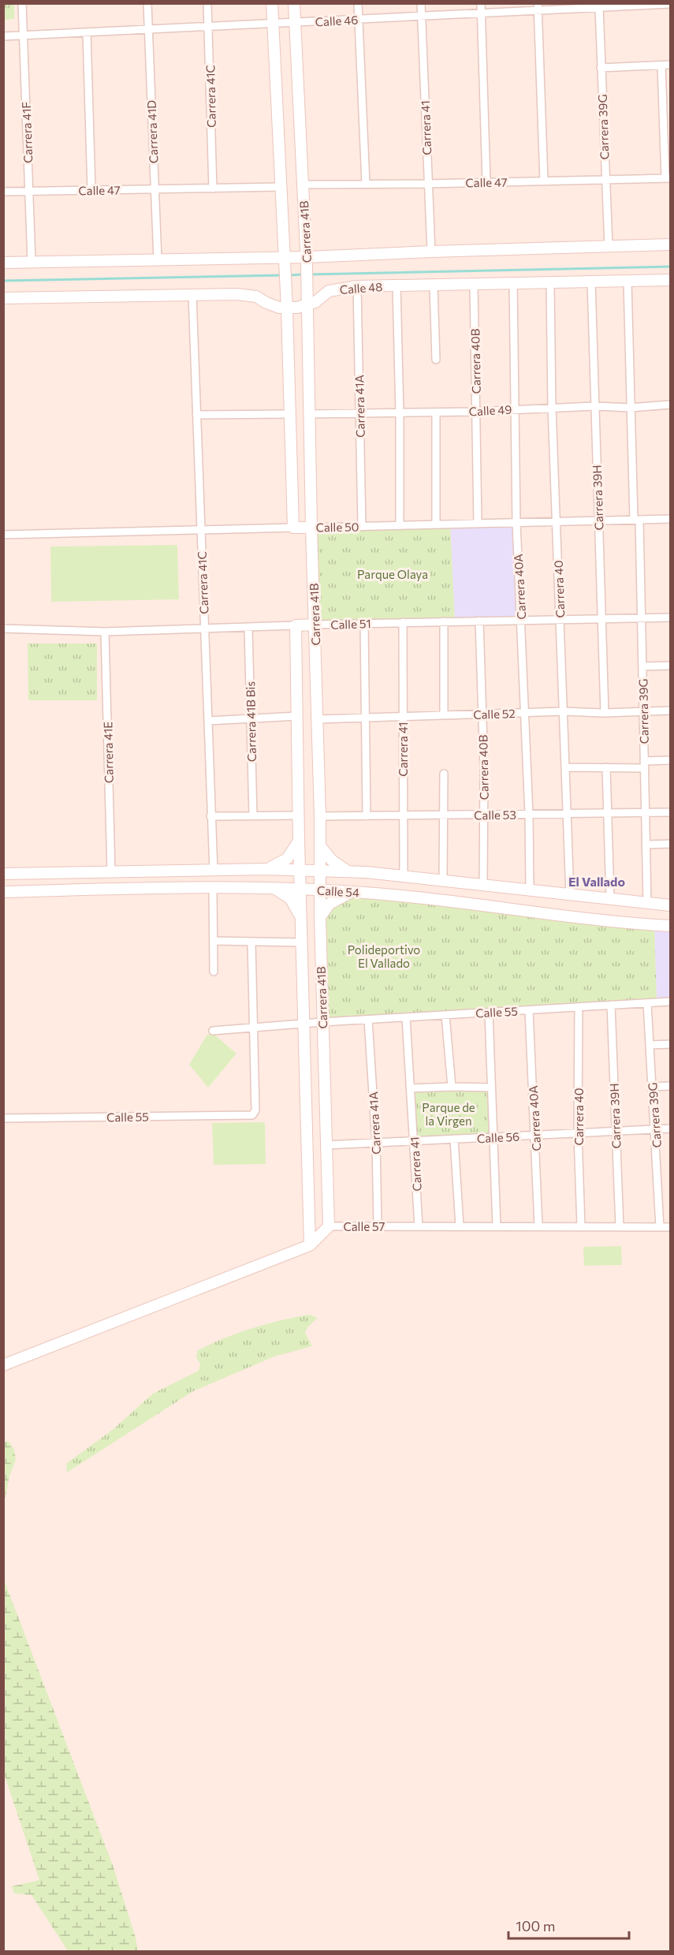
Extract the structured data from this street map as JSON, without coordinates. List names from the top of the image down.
{
  "streets": {
    "street": [
      "Calle 46",
      "Carrera 41C",
      "Carrera 39G",
      "Carrera 41",
      "Carrera 41D",
      "Carrera 41F",
      "Calle 47",
      "Carrera 41B",
      "Calle 48",
      "Carrera 40B",
      "Carrera 41A",
      "Calle 49",
      "Carrera 39H",
      "Calle 50",
      "Carrera 40A",
      "Carrera 40",
      "Calle 51",
      "Calle 52",
      "Carrera 41B Bis",
      "Carrera 41E",
      "Calle 53",
      "Calle 54",
      "Calle 55",
      "Calle 56",
      "Calle 57"
    ]
  },
  "crossings": [
    ["Calle 46", "Carrera 41C"],
    ["Calle 46", "Carrera 39G"],
    ["Calle 46", "Carrera 41"],
    ["Calle 46", "Carrera 41D"],
    ["Calle 46", "Carrera 41F"],
    ["Calle 46", "Carrera 41B"],
    ["Carrera 41C", "Calle 47"],
    ["Carrera 41C", "Calle 48"],
    ["Carrera 41C", "Calle 50"],
    ["Carrera 41C", "Calle 51"],
    ["Carrera 41C", "Calle 54"],
    ["Carrera 39G", "Calle 47"],
    ["Carrera 39G", "Calle 48"],
    ["Carrera 39G", "Calle 49"],
    ["Carrera 39G", "Calle 50"],
    ["Carrera 39G", "Calle 51"],
    ["Carrera 39G", "Calle 52"],
    ["Carrera 39G", "Calle 53"],
    ["Carrera 39G", "Calle 54"],
    ["Carrera 39G", "Calle 55"],
    ["Carrera 39G", "Calle 56"],
    ["Carrera 39G", "Calle 57"],
    ["Carrera 41", "Calle 47"],
    ["Carrera 41", "Calle 51"],
    ["Carrera 41", "Calle 52"],
    ["Carrera 41", "Calle 53"],
    ["Carrera 41", "Calle 54"],
    ["Carrera 41", "Calle 55"],
    ["Carrera 41", "Calle 56"],
    ["Carrera 41", "Calle 57"],
    ["Carrera 41D", "Calle 47"],
    ["Carrera 41F", "Calle 47"],
    ["Calle 47", "Carrera 41B"],
    ["Carrera 41B", "Calle 48"],
    ["Carrera 41B", "Calle 49"],
    ["Carrera 41B", "Calle 50"],
    ["Carrera 41B", "Calle 51"],
    ["Carrera 41B", "Calle 52"],
    ["Carrera 41B", "Calle 53"],
    ["Carrera 41B", "Calle 54"],
    ["Carrera 41B", "Calle 55"],
    ["Carrera 41B", "Calle 56"],
    ["Carrera 41B", "Calle 57"],
    ["Calle 48", "Carrera 40B"],
    ["Calle 48", "Carrera 41A"],
    ["Calle 48", "Carrera 39H"],
    ["Calle 48", "Carrera 40A"],
    ["Calle 48", "Carrera 40"],
    ["Carrera 40B", "Calle 49"],
    ["Carrera 40B", "Calle 50"],
    ["Carrera 40B", "Calle 51"],
    ["Carrera 40B", "Calle 52"],
    ["Carrera 40B", "Calle 53"],
    ["Carrera 40B", "Calle 54"],
    ["Carrera 41A", "Calle 49"],
    ["Carrera 41A", "Calle 50"],
    ["Carrera 41A", "Calle 55"],
    ["Carrera 41A", "Calle 56"],
    ["Carrera 41A", "Calle 57"],
    ["Calle 49", "Carrera 39H"],
    ["Calle 49", "Carrera 40A"],
    ["Calle 49", "Carrera 40"],
    ["Carrera 39H", "Calle 50"],
    ["Carrera 39H", "Calle 51"],
    ["Carrera 39H", "Calle 52"],
    ["Carrera 39H", "Calle 55"],
    ["Carrera 39H", "Calle 56"],
    ["Carrera 39H", "Calle 57"],
    ["Calle 50", "Carrera 40A"],
    ["Calle 50", "Carrera 40"],
    ["Carrera 40A", "Calle 51"],
    ["Carrera 40A", "Calle 52"],
    ["Carrera 40A", "Calle 53"],
    ["Carrera 40A", "Calle 54"],
    ["Carrera 40A", "Calle 55"],
    ["Carrera 40A", "Calle 56"],
    ["Carrera 40A", "Calle 57"],
    ["Carrera 40", "Calle 51"],
    ["Carrera 40", "Calle 52"],
    ["Carrera 40", "Calle 53"],
    ["Carrera 40", "Calle 54"],
    ["Carrera 40", "Calle 55"],
    ["Carrera 40", "Calle 56"],
    ["Carrera 40", "Calle 57"],
    ["Calle 51", "Carrera 41B Bis"],
    ["Calle 51", "Carrera 41E"],
    ["Carrera 41E", "Calle 54"]
  ],
  "districts": ["El Vallado"],
  "parks": ["Parque Olaya", "Polideportivo El Vallado", "Parque de la Virgen"],
  "scale_bar": "100 m"
}
